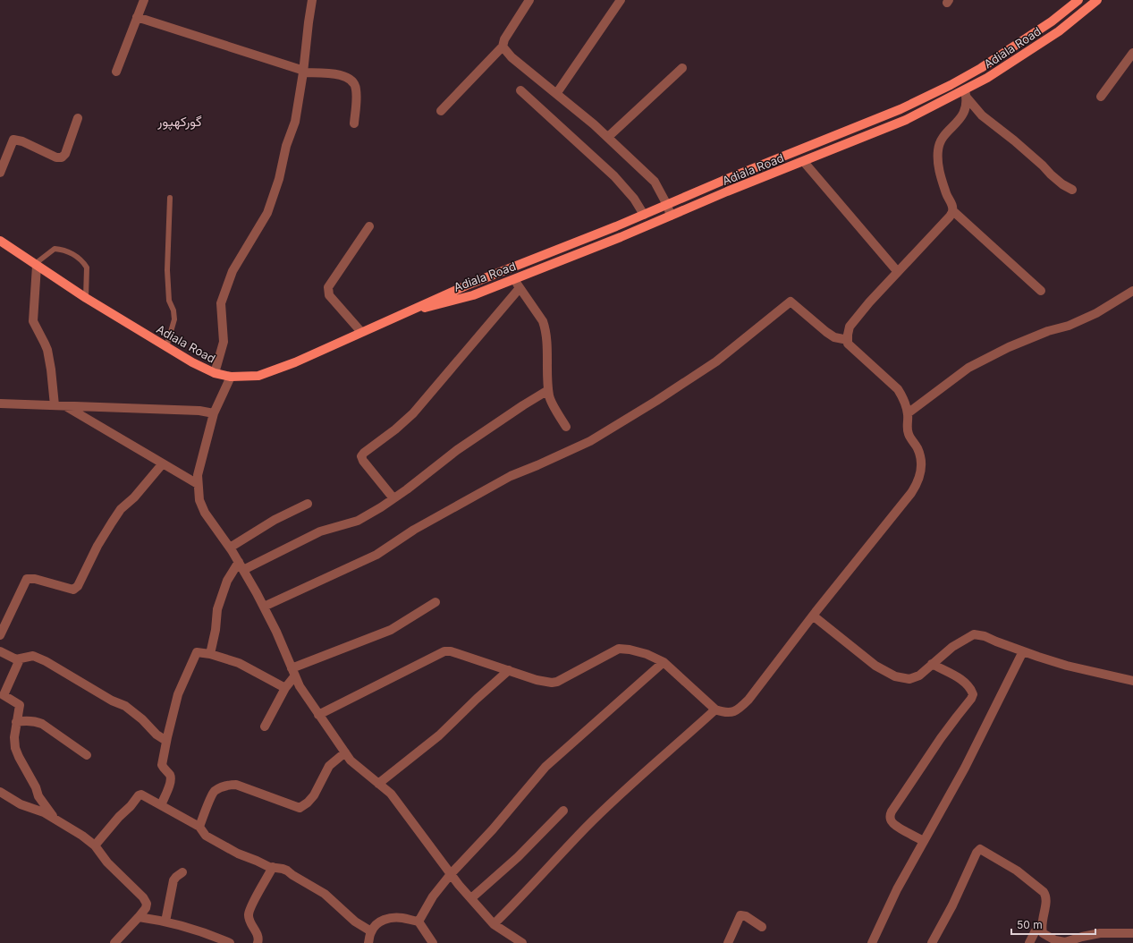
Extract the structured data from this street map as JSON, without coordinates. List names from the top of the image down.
{
  "streets": {
    "main road": ["Adiala Road"]
  },
  "districts": ["گورکھپور"],
  "scale_bar": "50 m"
}
